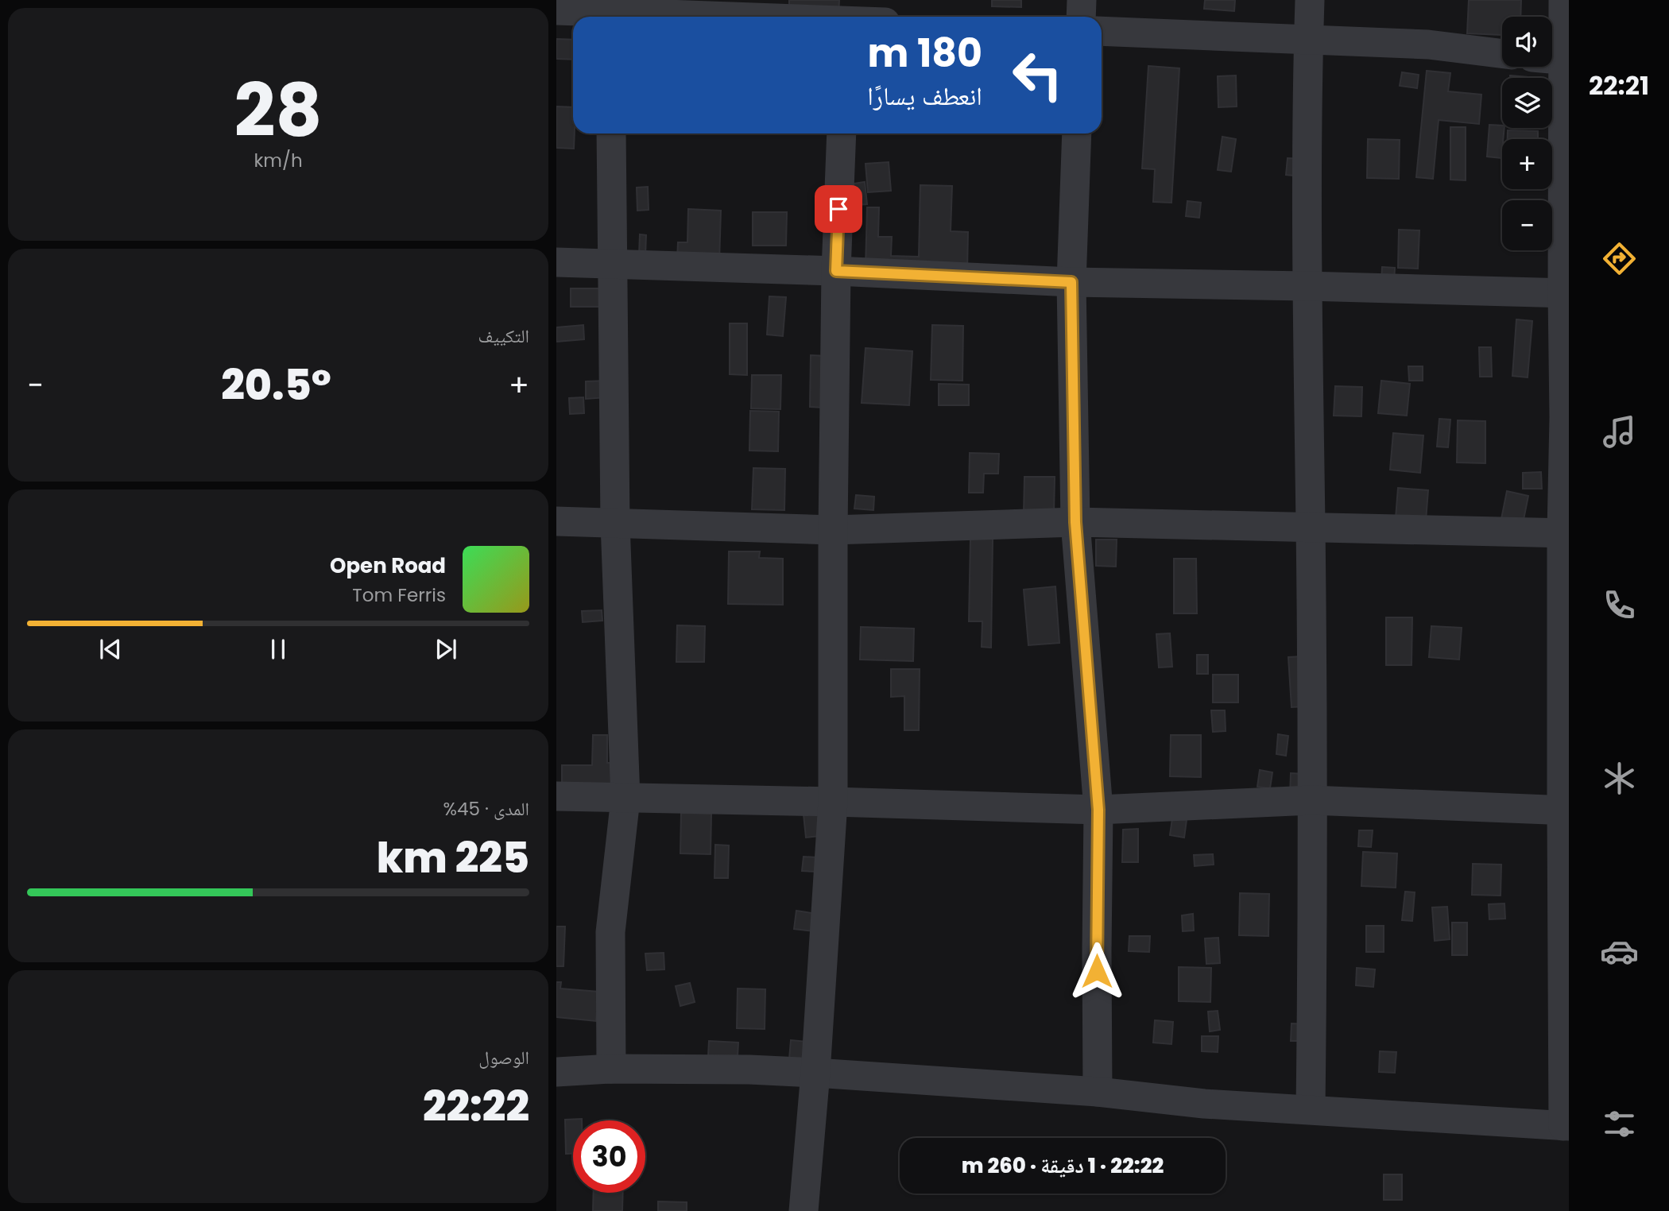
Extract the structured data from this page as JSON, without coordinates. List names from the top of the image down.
{
  "page": {
    "tabs": "22:21",
    "tile": [
      ["28", "km/h"],
      "التكييف",
      ["المدى · 45%", "225 km"],
      ["الوصول", "22:22"]
    ],
    "map_buttons": ["+", "−"],
    "turn": ["180 m", "انعطف يسارًا"],
    "heat": ["−", "20.5°", "+"],
    "song": ["Open Road", "Tom Ferris"],
    "limit": "30",
    "trip": "22:22 · 1 دقيقة · 260 m"
  }
}
